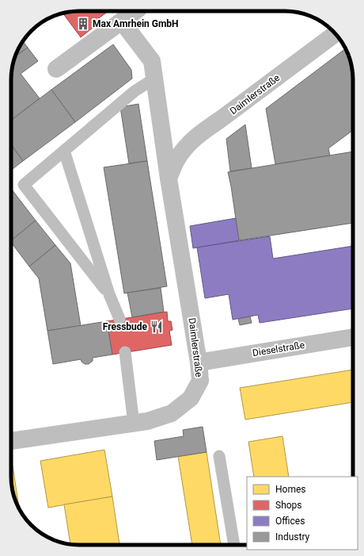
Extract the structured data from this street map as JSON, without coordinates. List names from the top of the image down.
{
  "streets": {
    "street": ["Daimlerstraße", "Dieselstraße"]
  },
  "crossings": [
    ["Daimlerstraße", "Dieselstraße"]
  ],
  "places": {
    "building": ["Max Amrhein GmbH"],
    "restaurant": ["Fressbude"]
  },
  "legend": [
    "Homes",
    "Shops",
    "Offices",
    "Industry"
  ]
}
